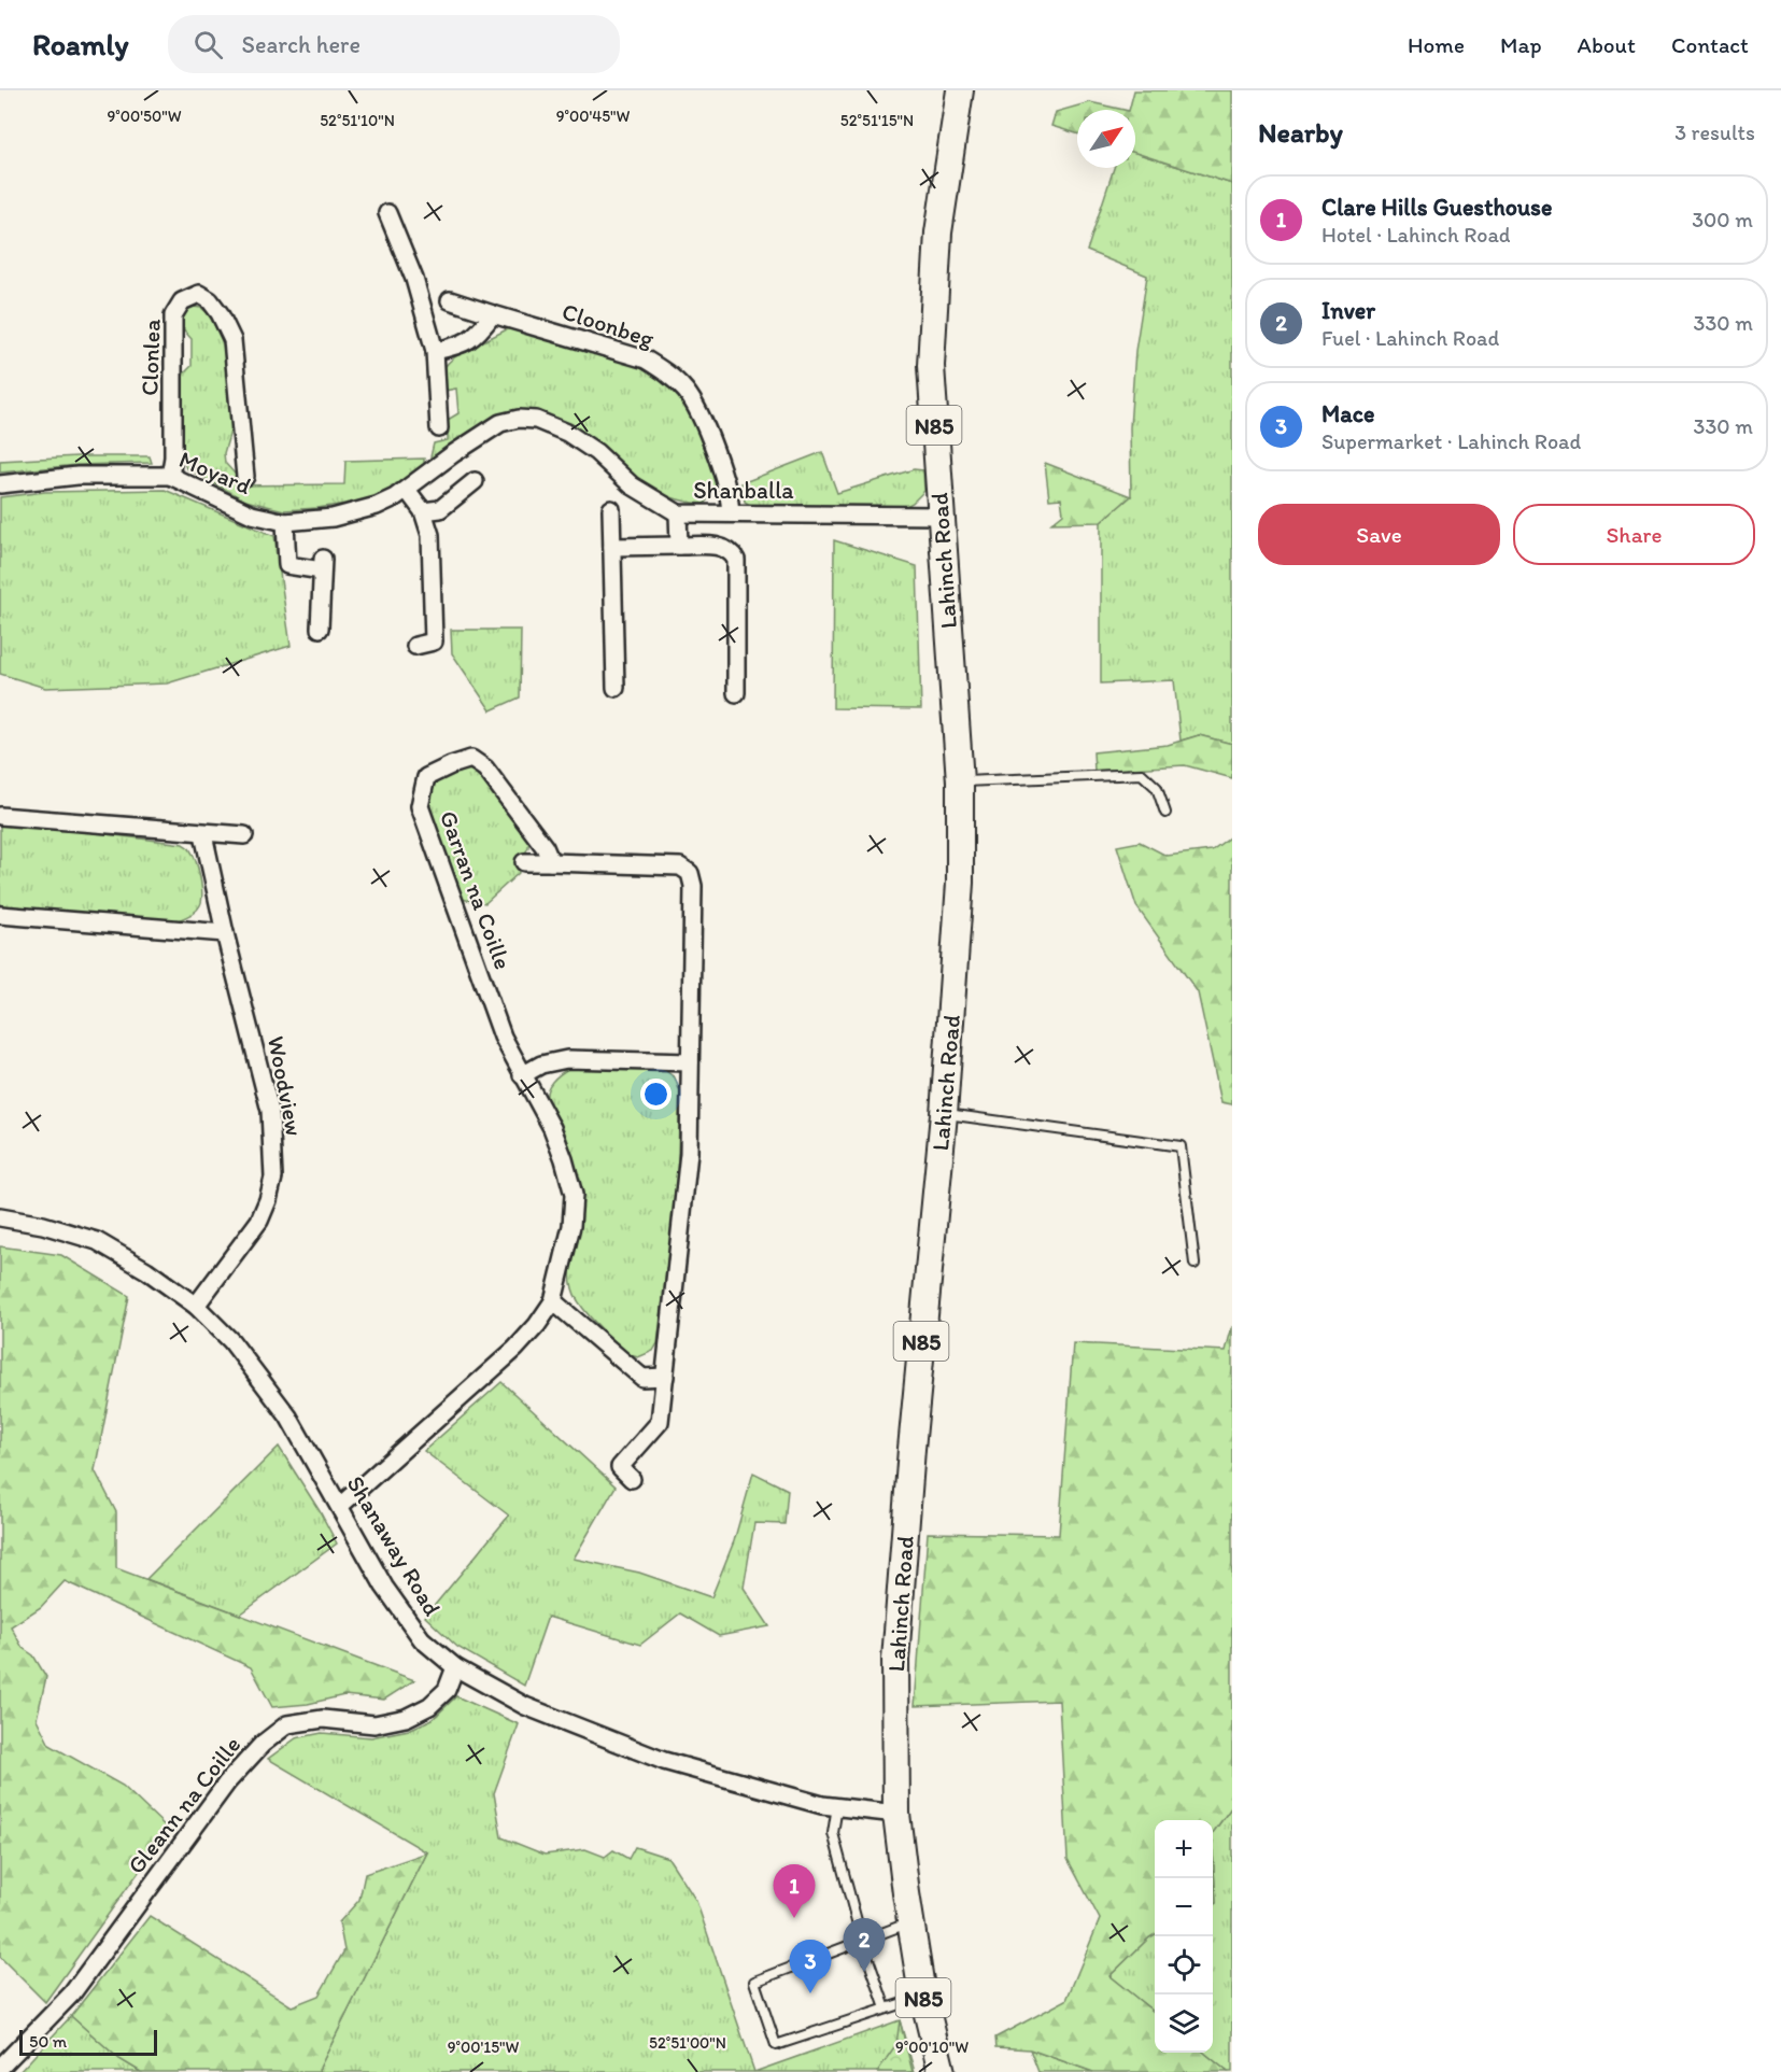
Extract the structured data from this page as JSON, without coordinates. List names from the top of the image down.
{
  "streets": {
    "main road": ["N85", "Lahinch Road"],
    "street": [
      "Cloonbeg",
      "Clonlea",
      "Moyard",
      "Shanballa",
      "Garran na Coille",
      "Woodview",
      "Shanaway Road",
      "Gleann na Coille"
    ]
  },
  "crossings": [
    ["Cloonbeg", "Shanballa"],
    ["Clonlea", "Moyard"],
    ["Moyard", "Shanballa"],
    ["Shanballa", "Lahinch Road"],
    ["Lahinch Road", "Shanaway Road"],
    ["Garran na Coille", "Shanaway Road"],
    ["Woodview", "Shanaway Road"],
    ["Shanaway Road", "Gleann na Coille"]
  ],
  "scale_bar": "50 m",
  "north": "top right",
  "page": {
    "header": "Roamly",
    "search": "Search here",
    "nav": [
      "Home",
      "Map",
      "About",
      "Contact"
    ],
    "heading": ["Nearby", "3 results"],
    "list": [
      {
        "mark": "1",
        "name": "Clare Hills Guesthouse",
        "note": "Hotel · Lahinch Road",
        "value": "300 m"
      },
      {
        "mark": "2",
        "name": "Inver",
        "note": "Fuel · Lahinch Road",
        "value": "330 m"
      },
      {
        "mark": "3",
        "name": "Mace",
        "note": "Supermarket · Lahinch Road",
        "value": "330 m"
      }
    ],
    "buttons": ["Save", "Share"],
    "map_buttons": ["+", "−"],
    "pins": ["1", "2", "3"],
    "scale": "50 m"
  },
  "coordinates": [
    "9°00'50\"W",
    "9°00'45\"W",
    "52°51'10\"N",
    "52°51'15\"N",
    "52°51'00\"N",
    "9°00'15\"W",
    "9°00'10\"W"
  ]
}
